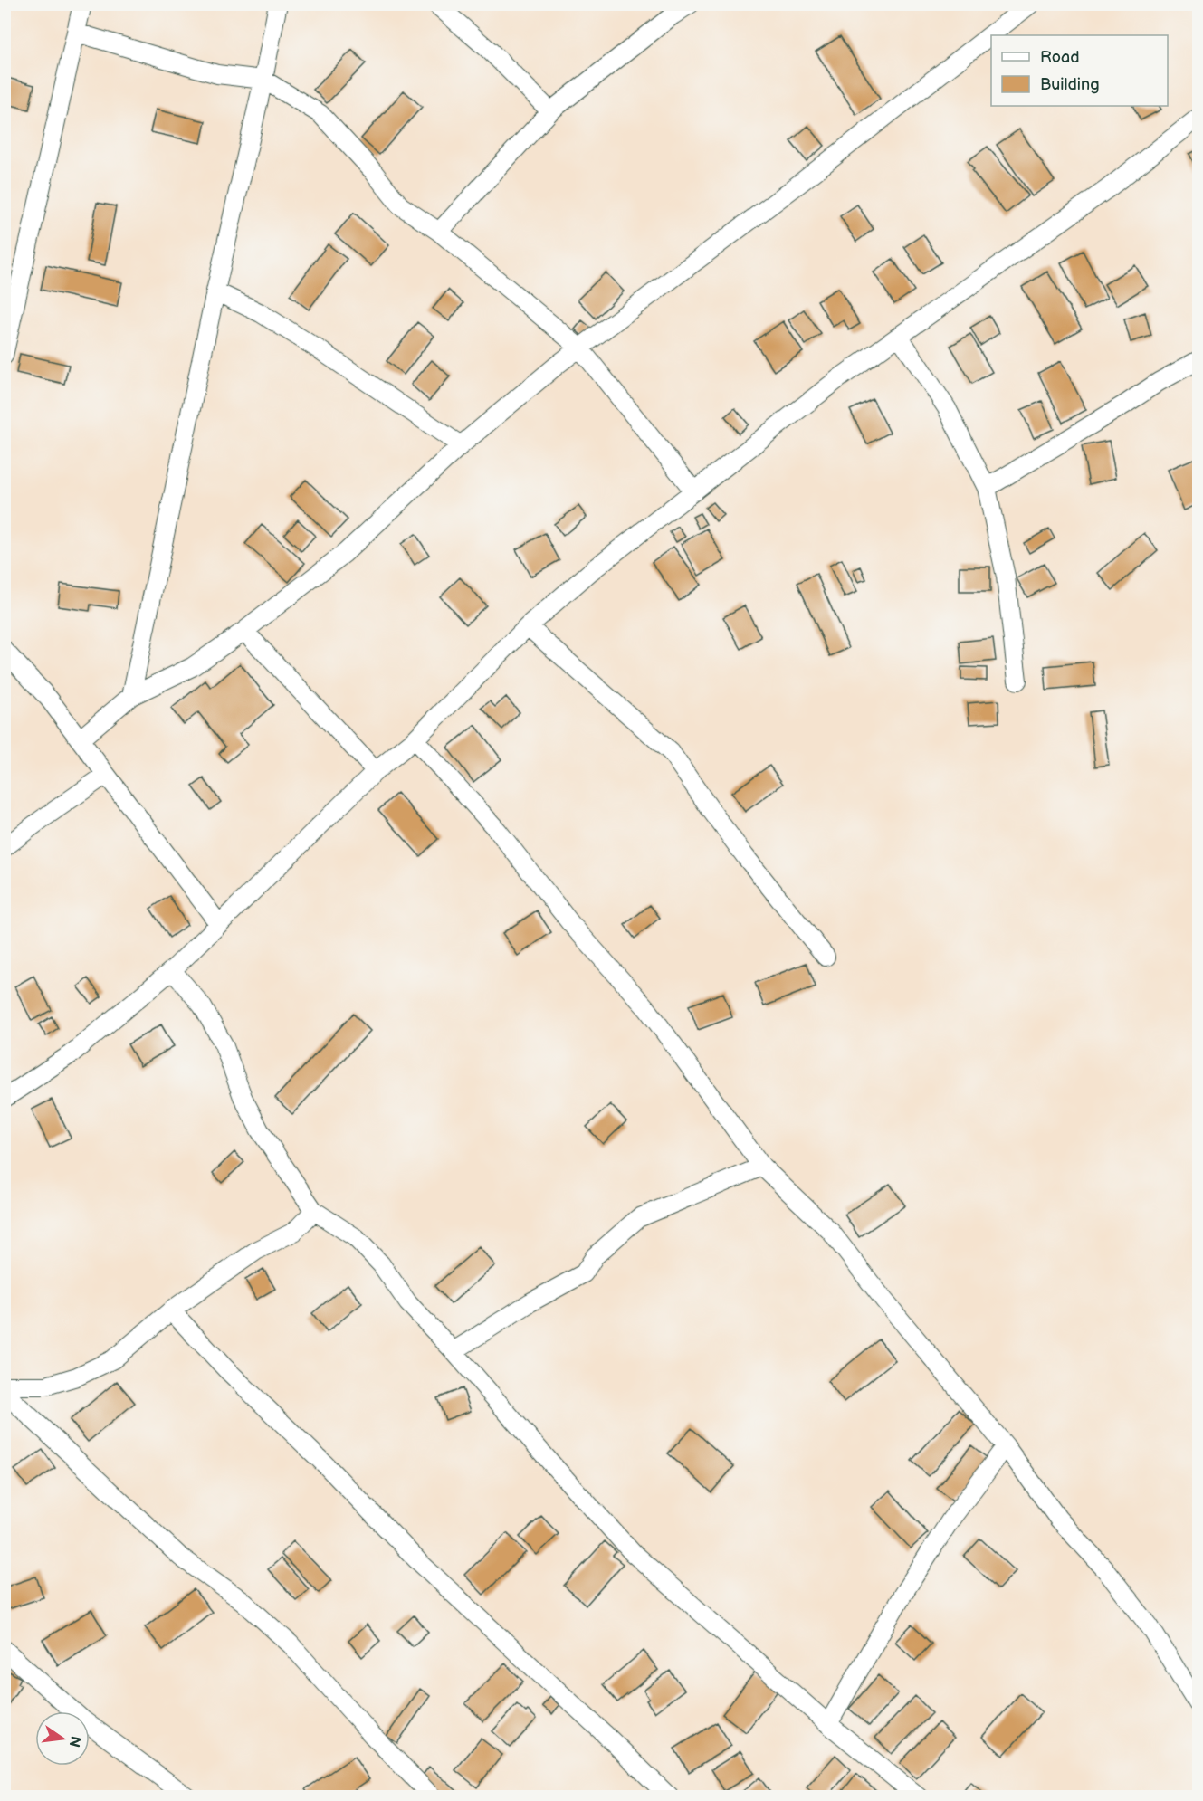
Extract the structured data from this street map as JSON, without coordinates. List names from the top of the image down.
{
  "legend": ["Road", "Building"],
  "north": "right"
}
